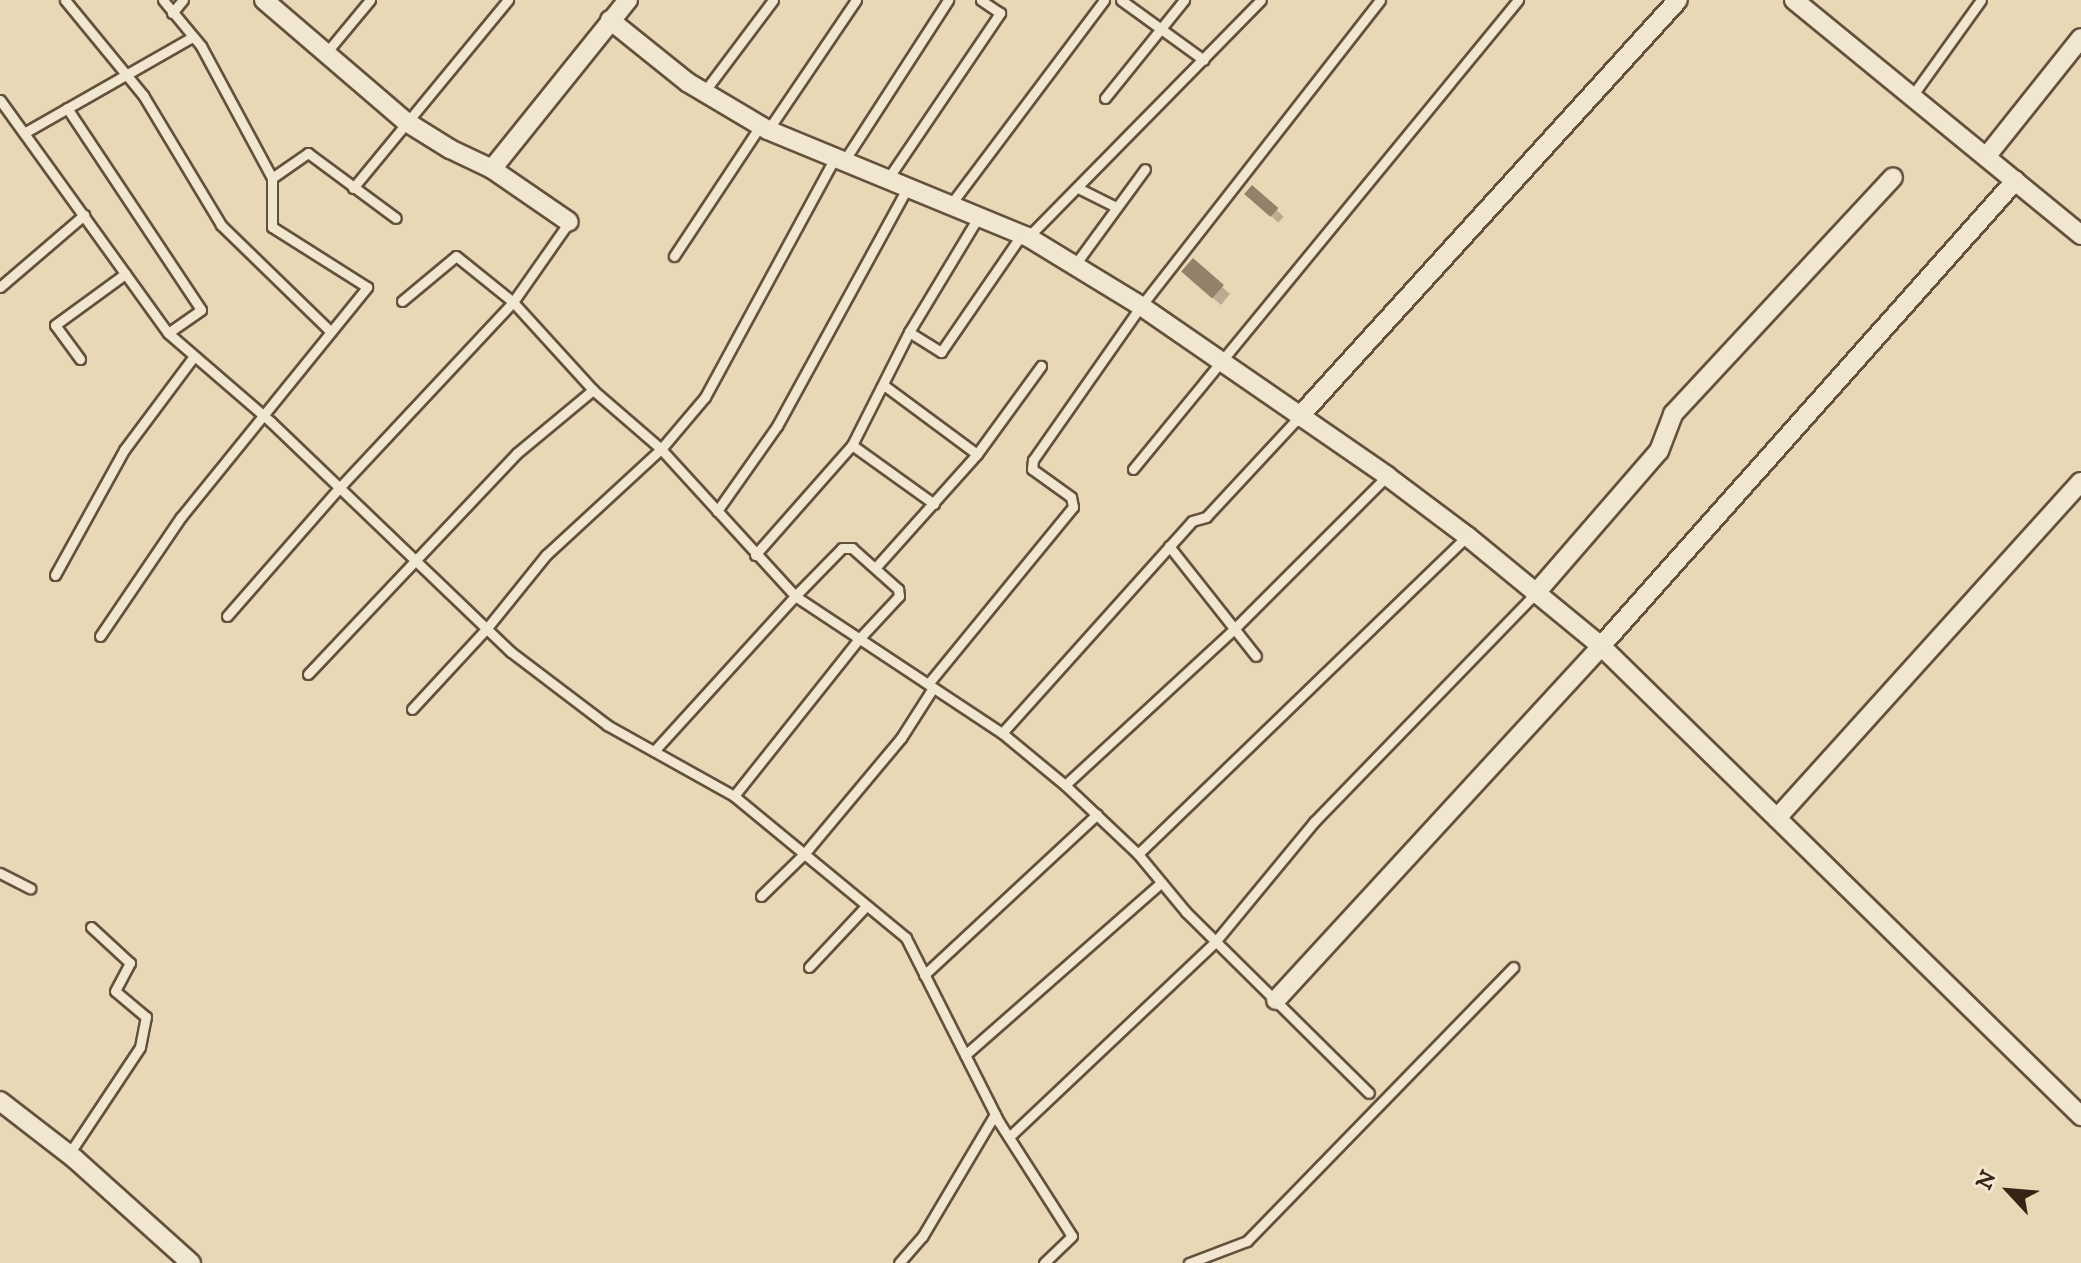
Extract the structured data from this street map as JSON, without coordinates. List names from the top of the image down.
{
  "north": "top left"
}
